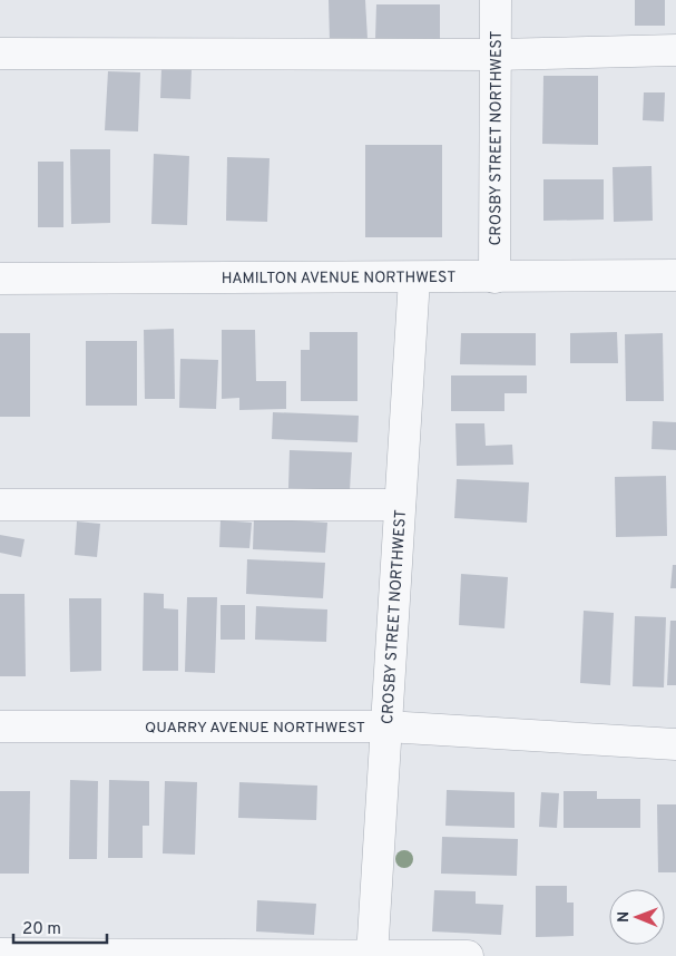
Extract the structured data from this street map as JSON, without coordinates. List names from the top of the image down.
{
  "streets": {
    "street": ["CROSBY STREET NORTHWEST", "HAMILTON AVENUE NORTHWEST", "QUARRY AVENUE NORTHWEST"]
  },
  "crossings": [
    ["CROSBY STREET NORTHWEST", "HAMILTON AVENUE NORTHWEST"],
    ["CROSBY STREET NORTHWEST", "QUARRY AVENUE NORTHWEST"]
  ],
  "scale_bar": "20 m",
  "north": "left"
}
